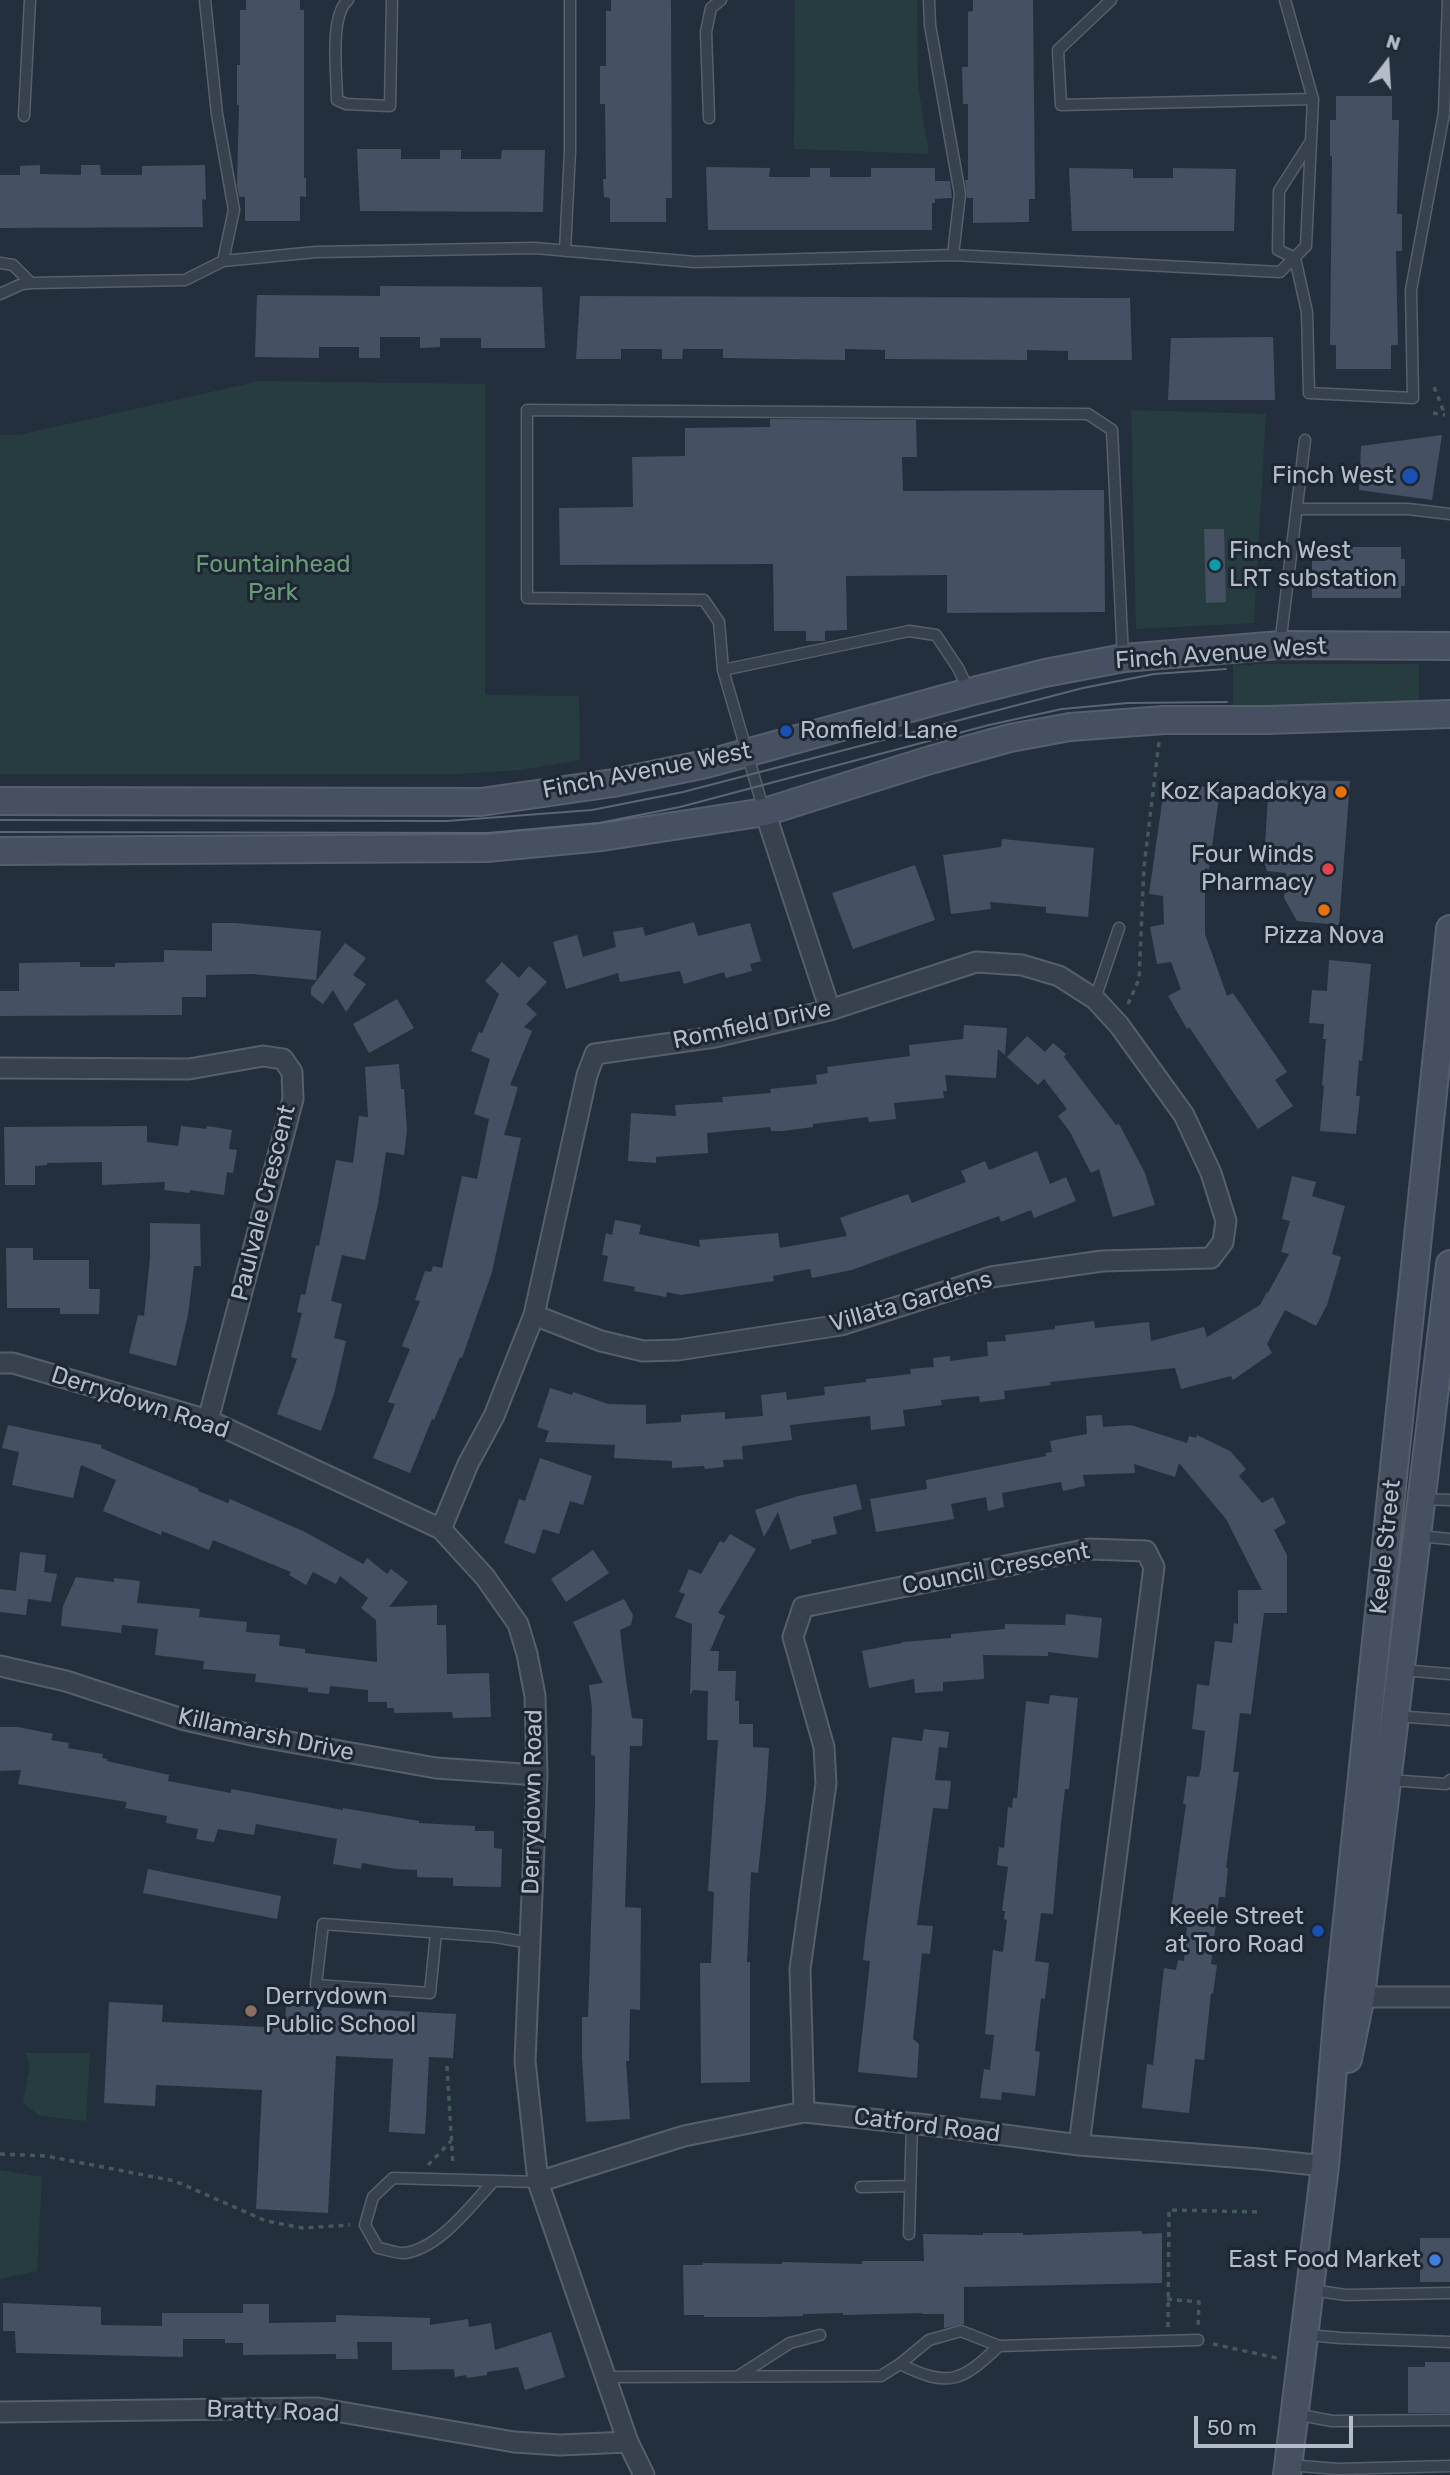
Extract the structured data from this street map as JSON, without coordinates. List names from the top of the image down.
{
  "streets": {
    "main road": ["Finch Avenue West", "Keele Street"],
    "street": [
      "Romfield Drive",
      "Paulvale Crescent",
      "Villata Gardens",
      "Derrydown Road",
      "Council Crescent",
      "Killamarsh Drive",
      "Catford Road",
      "Bratty Road"
    ]
  },
  "crossings": [
    ["Romfield Drive", "Villata Gardens"],
    ["Romfield Drive", "Derrydown Road"],
    ["Paulvale Crescent", "Derrydown Road"],
    ["Derrydown Road", "Killamarsh Drive"],
    ["Derrydown Road", "Catford Road"],
    ["Derrydown Road", "Bratty Road"],
    ["Keele Street", "Catford Road"],
    ["Council Crescent", "Catford Road"]
  ],
  "parks": ["Fountainhead Park"],
  "places": [
    "Finch West",
    "Finch West LRT substation",
    "Romfield Lane",
    "Koz Kapadokya",
    "Four Winds Pharmacy",
    "Pizza Nova",
    "Keele Street at Toro Road",
    "Derrydown Public School",
    "East Food Market"
  ],
  "scale_bar": "50 m",
  "north": "top"
}
